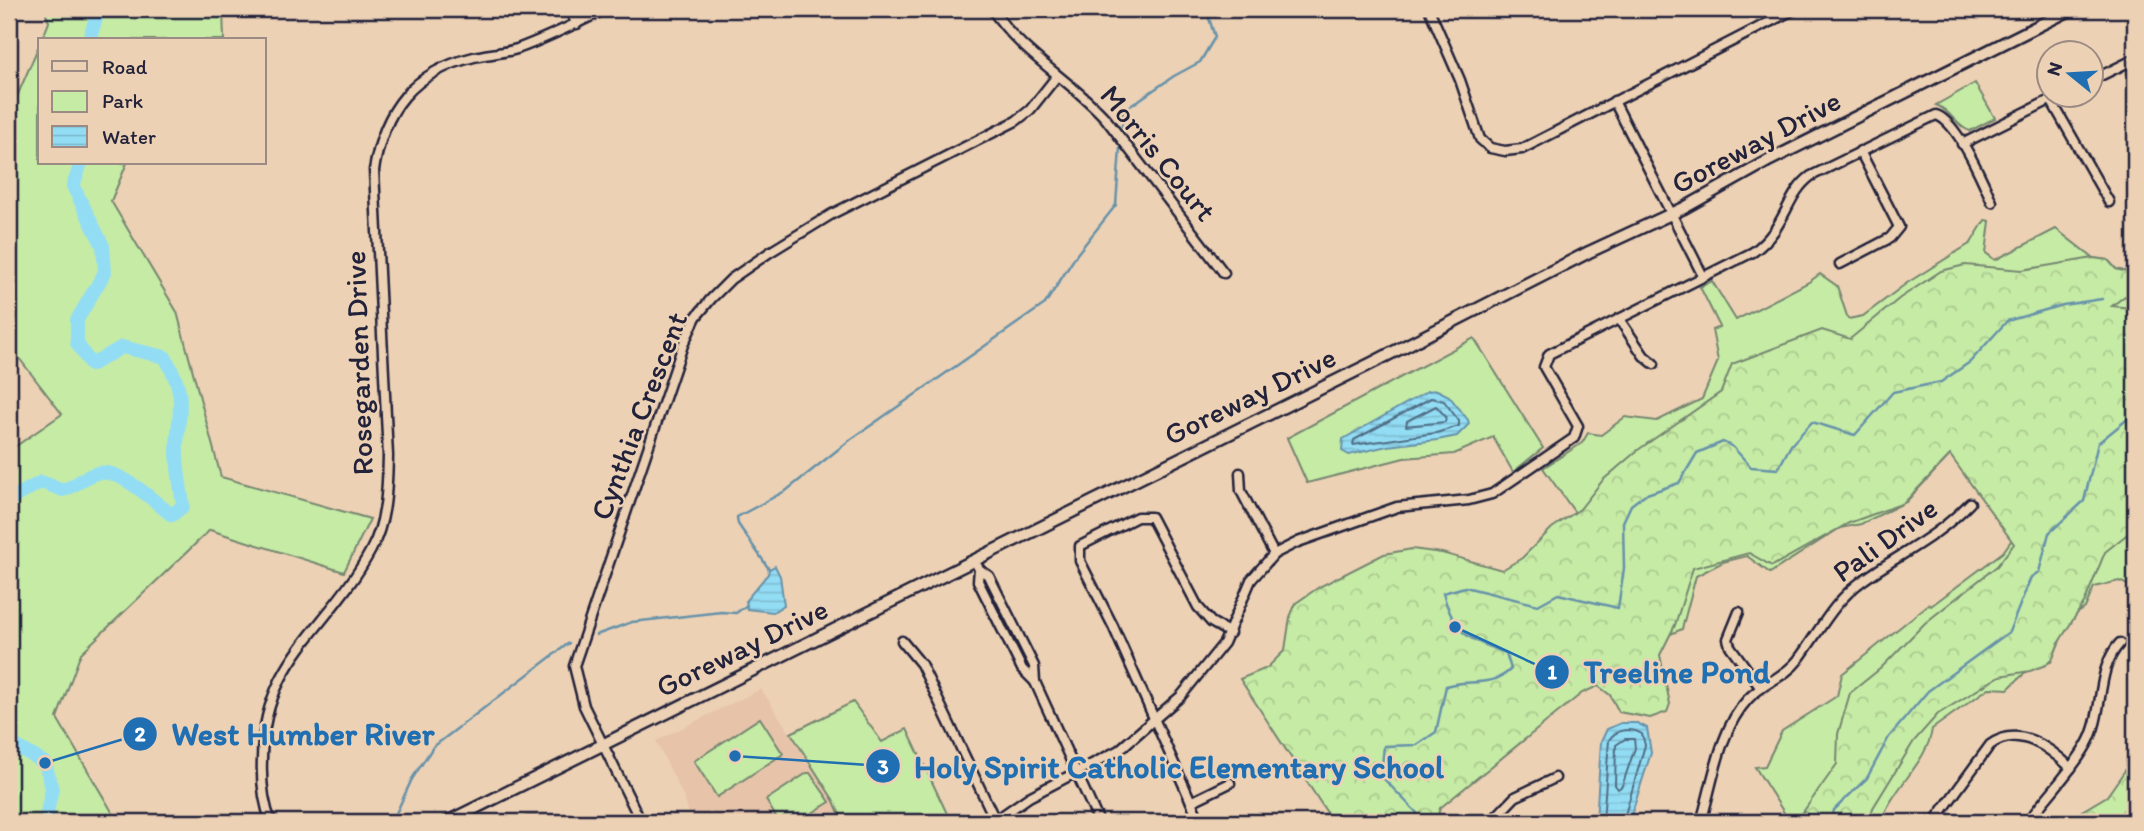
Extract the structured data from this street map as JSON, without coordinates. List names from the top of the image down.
{
  "streets": {
    "street": [
      "Goreway Drive",
      "Morris Court",
      "Rosegarden Drive",
      "Cynthia Crescent",
      "Pali Drive"
    ]
  },
  "crossings": [
    ["Goreway Drive", "Cynthia Crescent"],
    ["Morris Court", "Cynthia Crescent"]
  ],
  "places": ["Treeline Pond", "Holy Spirit Catholic Elementary School", "West Humber River"],
  "legend": ["Road", "Park", "Water"],
  "north": "left"
}
